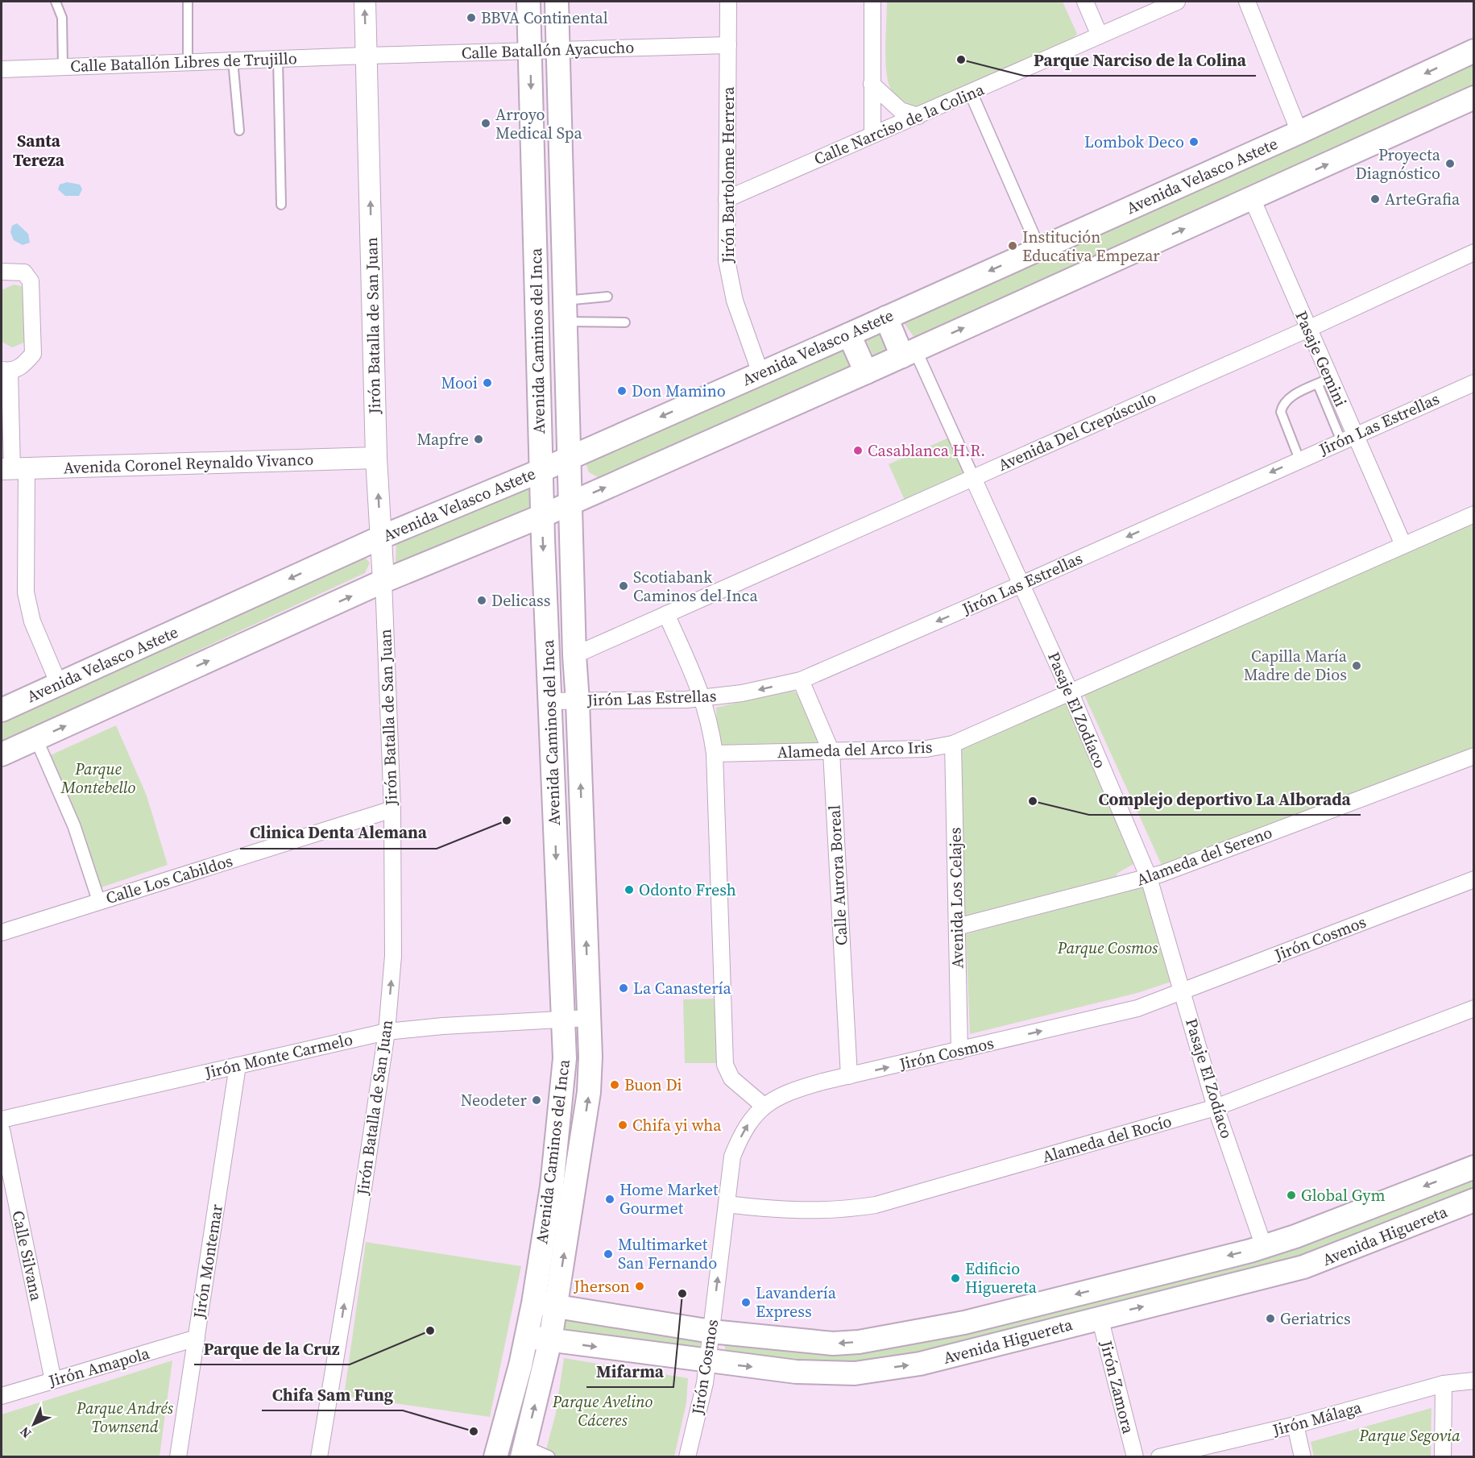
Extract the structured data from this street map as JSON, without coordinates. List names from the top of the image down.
{
  "streets": {
    "main road": ["Avenida Velasco Astete", "Avenida Caminos del Inca", "Avenida Higuereta"],
    "street": [
      "Calle Batallón Ayacucho",
      "Calle Batallón Libres de Trujillo",
      "Calle Narciso de la Colina",
      "Jirón Bartolome Herrera",
      "Jirón Batalla de San Juan",
      "Pasaje Gemini",
      "Jirón Las Estrellas",
      "Avenida Del Crepúsculo",
      "Avenida Coronel Reynaldo Vivanco",
      "Pasaje El Zodíaco",
      "Alameda del Arco Iris",
      "Alameda del Sereno",
      "Calle Aurora Boreal",
      "Calle Los Cabildos",
      "Avenida Los Celajes",
      "Jirón Cosmos",
      "Jirón Monte Carmelo",
      "Alameda del Rocío",
      "Calle Silvana",
      "Jirón Montemar",
      "Jirón Amapola",
      "Jirón Zamora",
      "Jirón Málaga"
    ]
  },
  "crossings": [
    ["Calle Batallón Ayacucho", "Calle Batallón Libres de Trujillo"],
    ["Calle Batallón Ayacucho", "Jirón Bartolome Herrera"],
    ["Calle Batallón Ayacucho", "Jirón Batalla de San Juan"],
    ["Calle Batallón Ayacucho", "Avenida Caminos del Inca"],
    ["Calle Batallón Libres de Trujillo", "Jirón Batalla de San Juan"],
    ["Calle Narciso de la Colina", "Jirón Bartolome Herrera"],
    ["Jirón Bartolome Herrera", "Avenida Velasco Astete"],
    ["Avenida Velasco Astete", "Jirón Batalla de San Juan"],
    ["Avenida Velasco Astete", "Avenida Caminos del Inca"],
    ["Jirón Batalla de San Juan", "Avenida Coronel Reynaldo Vivanco"],
    ["Jirón Batalla de San Juan", "Calle Los Cabildos"],
    ["Jirón Batalla de San Juan", "Jirón Monte Carmelo"],
    ["Avenida Caminos del Inca", "Jirón Las Estrellas"],
    ["Avenida Caminos del Inca", "Avenida Del Crepúsculo"],
    ["Avenida Caminos del Inca", "Jirón Monte Carmelo"],
    ["Avenida Caminos del Inca", "Avenida Higuereta"],
    ["Pasaje Gemini", "Jirón Las Estrellas"],
    ["Pasaje Gemini", "Avenida Del Crepúsculo"],
    ["Pasaje Gemini", "Alameda del Arco Iris"],
    ["Jirón Las Estrellas", "Pasaje El Zodíaco"],
    ["Jirón Las Estrellas", "Calle Aurora Boreal"],
    ["Avenida Del Crepúsculo", "Pasaje El Zodíaco"],
    ["Pasaje El Zodíaco", "Alameda del Arco Iris"],
    ["Pasaje El Zodíaco", "Alameda del Sereno"],
    ["Pasaje El Zodíaco", "Jirón Cosmos"],
    ["Pasaje El Zodíaco", "Alameda del Rocío"],
    ["Pasaje El Zodíaco", "Avenida Higuereta"],
    ["Alameda del Arco Iris", "Calle Aurora Boreal"],
    ["Alameda del Arco Iris", "Avenida Los Celajes"],
    ["Alameda del Sereno", "Avenida Los Celajes"],
    ["Calle Aurora Boreal", "Jirón Cosmos"],
    ["Avenida Los Celajes", "Jirón Cosmos"],
    ["Jirón Cosmos", "Alameda del Rocío"],
    ["Jirón Cosmos", "Avenida Higuereta"],
    ["Jirón Monte Carmelo", "Jirón Montemar"],
    ["Avenida Higuereta", "Jirón Zamora"],
    ["Calle Silvana", "Jirón Amapola"],
    ["Jirón Montemar", "Jirón Amapola"]
  ],
  "one_way": ["Jirón Batalla de San Juan", "Jirón Las Estrellas", "Jirón Cosmos"],
  "districts": ["Santa Tereza"],
  "parks": [
    "Parque Montebello",
    "Parque Cosmos",
    "Parque Avelino Cáceres",
    "Parque Andrés Townsend",
    "Parque Segovia"
  ],
  "places": [
    "BBVA Continental",
    "Parque Narciso de la Colina",
    "Arroyo Medical Spa",
    "Lombok Deco",
    "Proyecta Diagnóstico",
    "ArteGrafia",
    "Institución Educativa Empezar",
    "Mooi",
    "Don Mamino",
    "Mapfre",
    "Casablanca H.R.",
    "Scotiabank Caminos del Inca",
    "Delicass",
    "Capilla María Madre de Dios",
    "Complejo deportivo La Alborada",
    "Clinica Denta Alemana",
    "Odonto Fresh",
    "La Canastería",
    "Buon Di",
    "Neodeter",
    "Chifa yi wha",
    "Global Gym",
    "Home Market Gourmet",
    "Multimarket San Fernando",
    "Edificio Higuereta",
    "Jherson",
    "Mifarma",
    "Lavandería Express",
    "Geriatrics",
    "Parque de la Cruz",
    "Chifa Sam Fung"
  ],
  "north": "bottom left"
}
